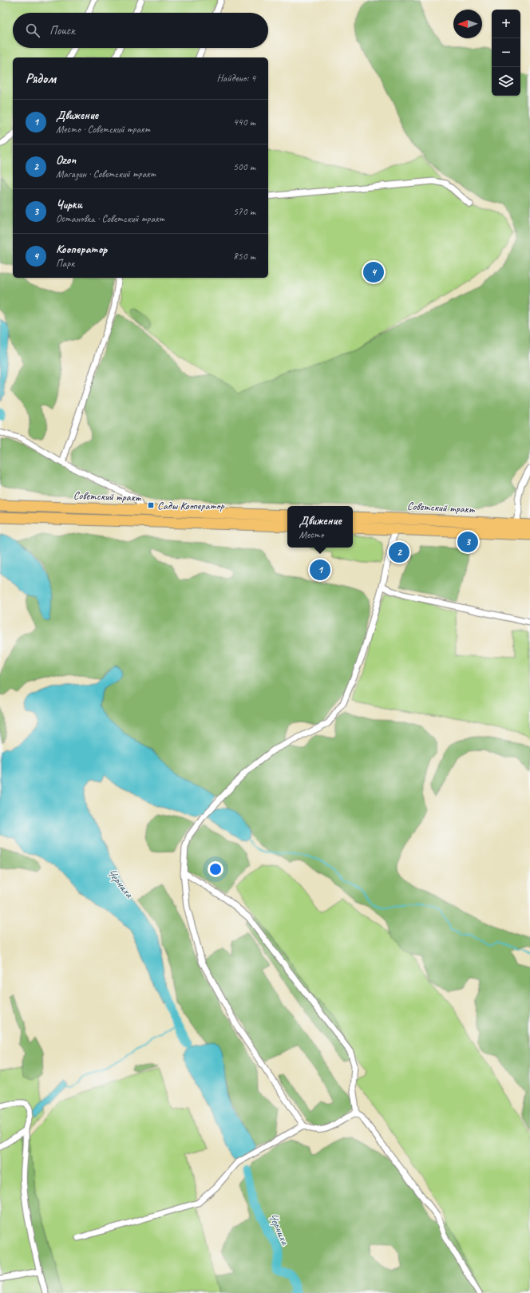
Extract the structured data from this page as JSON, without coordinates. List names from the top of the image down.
{
  "streets": {
    "highway": ["Советский тракт"]
  },
  "water": ["Черниха"],
  "places": {
    "transit": ["Сады Кооператор"]
  },
  "north": "left",
  "page": {
    "map_buttons": ["+", "−"],
    "search": "Поиск",
    "heading": ["Рядом", "Найдено: 4"],
    "list": [
      {
        "mark": "1",
        "name": "Движение",
        "note": "Место · Советский тракт",
        "value": "440 m"
      },
      {
        "mark": "2",
        "name": "Ozon",
        "note": "Магазин · Советский тракт",
        "value": "500 m"
      },
      {
        "mark": "3",
        "name": "Чирки",
        "note": "Остановка · Советский тракт",
        "value": "570 m"
      },
      {
        "mark": "4",
        "name": "Кооператор",
        "note": "Парк",
        "value": "850 m"
      }
    ],
    "pins": [
      "4",
      "3",
      "2",
      "1"
    ],
    "popup": ["Движение", "Место"]
  }
}
